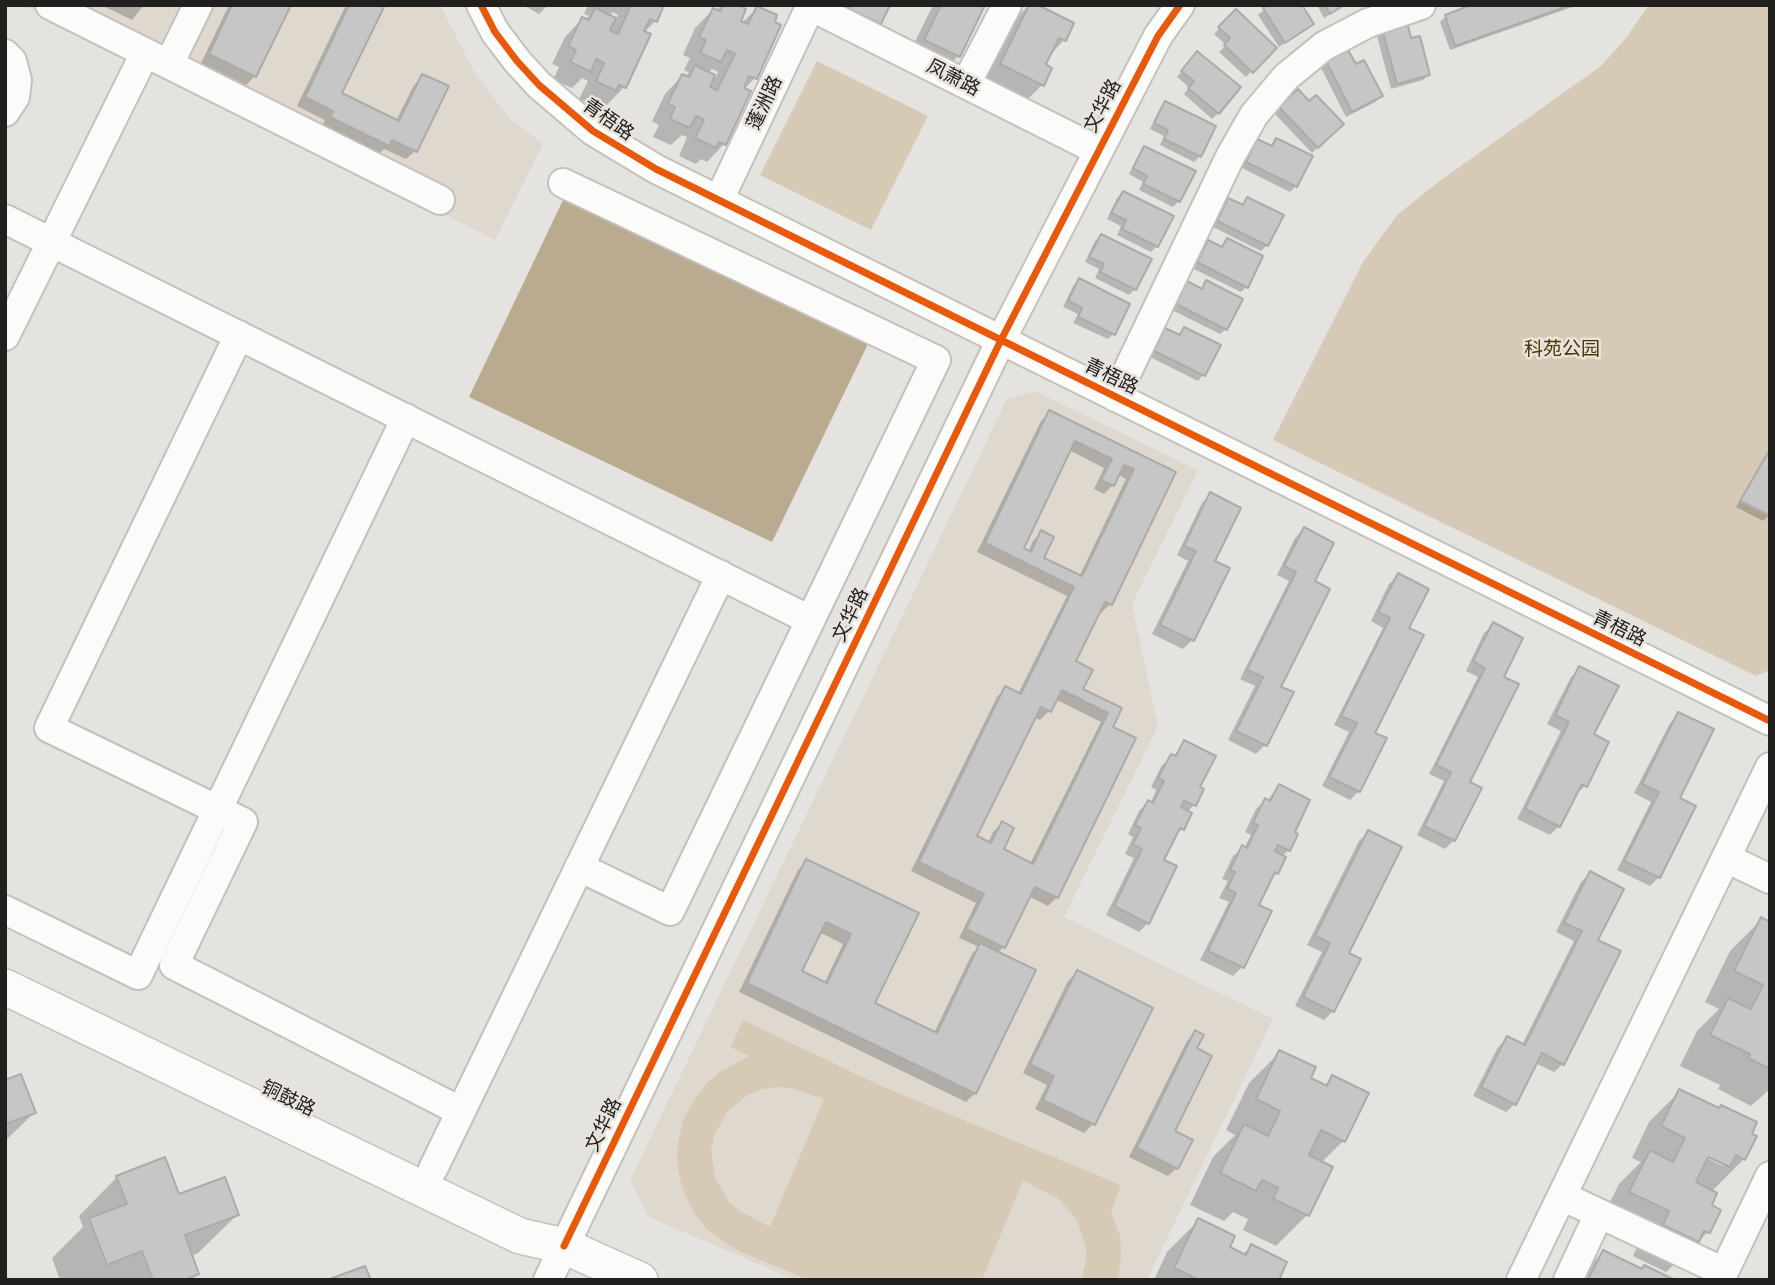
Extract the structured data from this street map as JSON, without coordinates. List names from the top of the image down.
{
  "streets": {
    "main road": ["铜鼓路"],
    "street": [
      "凤萧路",
      "蓬洲路",
      "文华路",
      "青梧路"
    ]
  },
  "crossings": [
    ["凤萧路", "蓬洲路"],
    ["凤萧路", "文华路"],
    ["蓬洲路", "青梧路"],
    ["文华路", "青梧路"],
    ["文华路", "铜鼓路"]
  ],
  "parks": ["科苑公园"]
}
